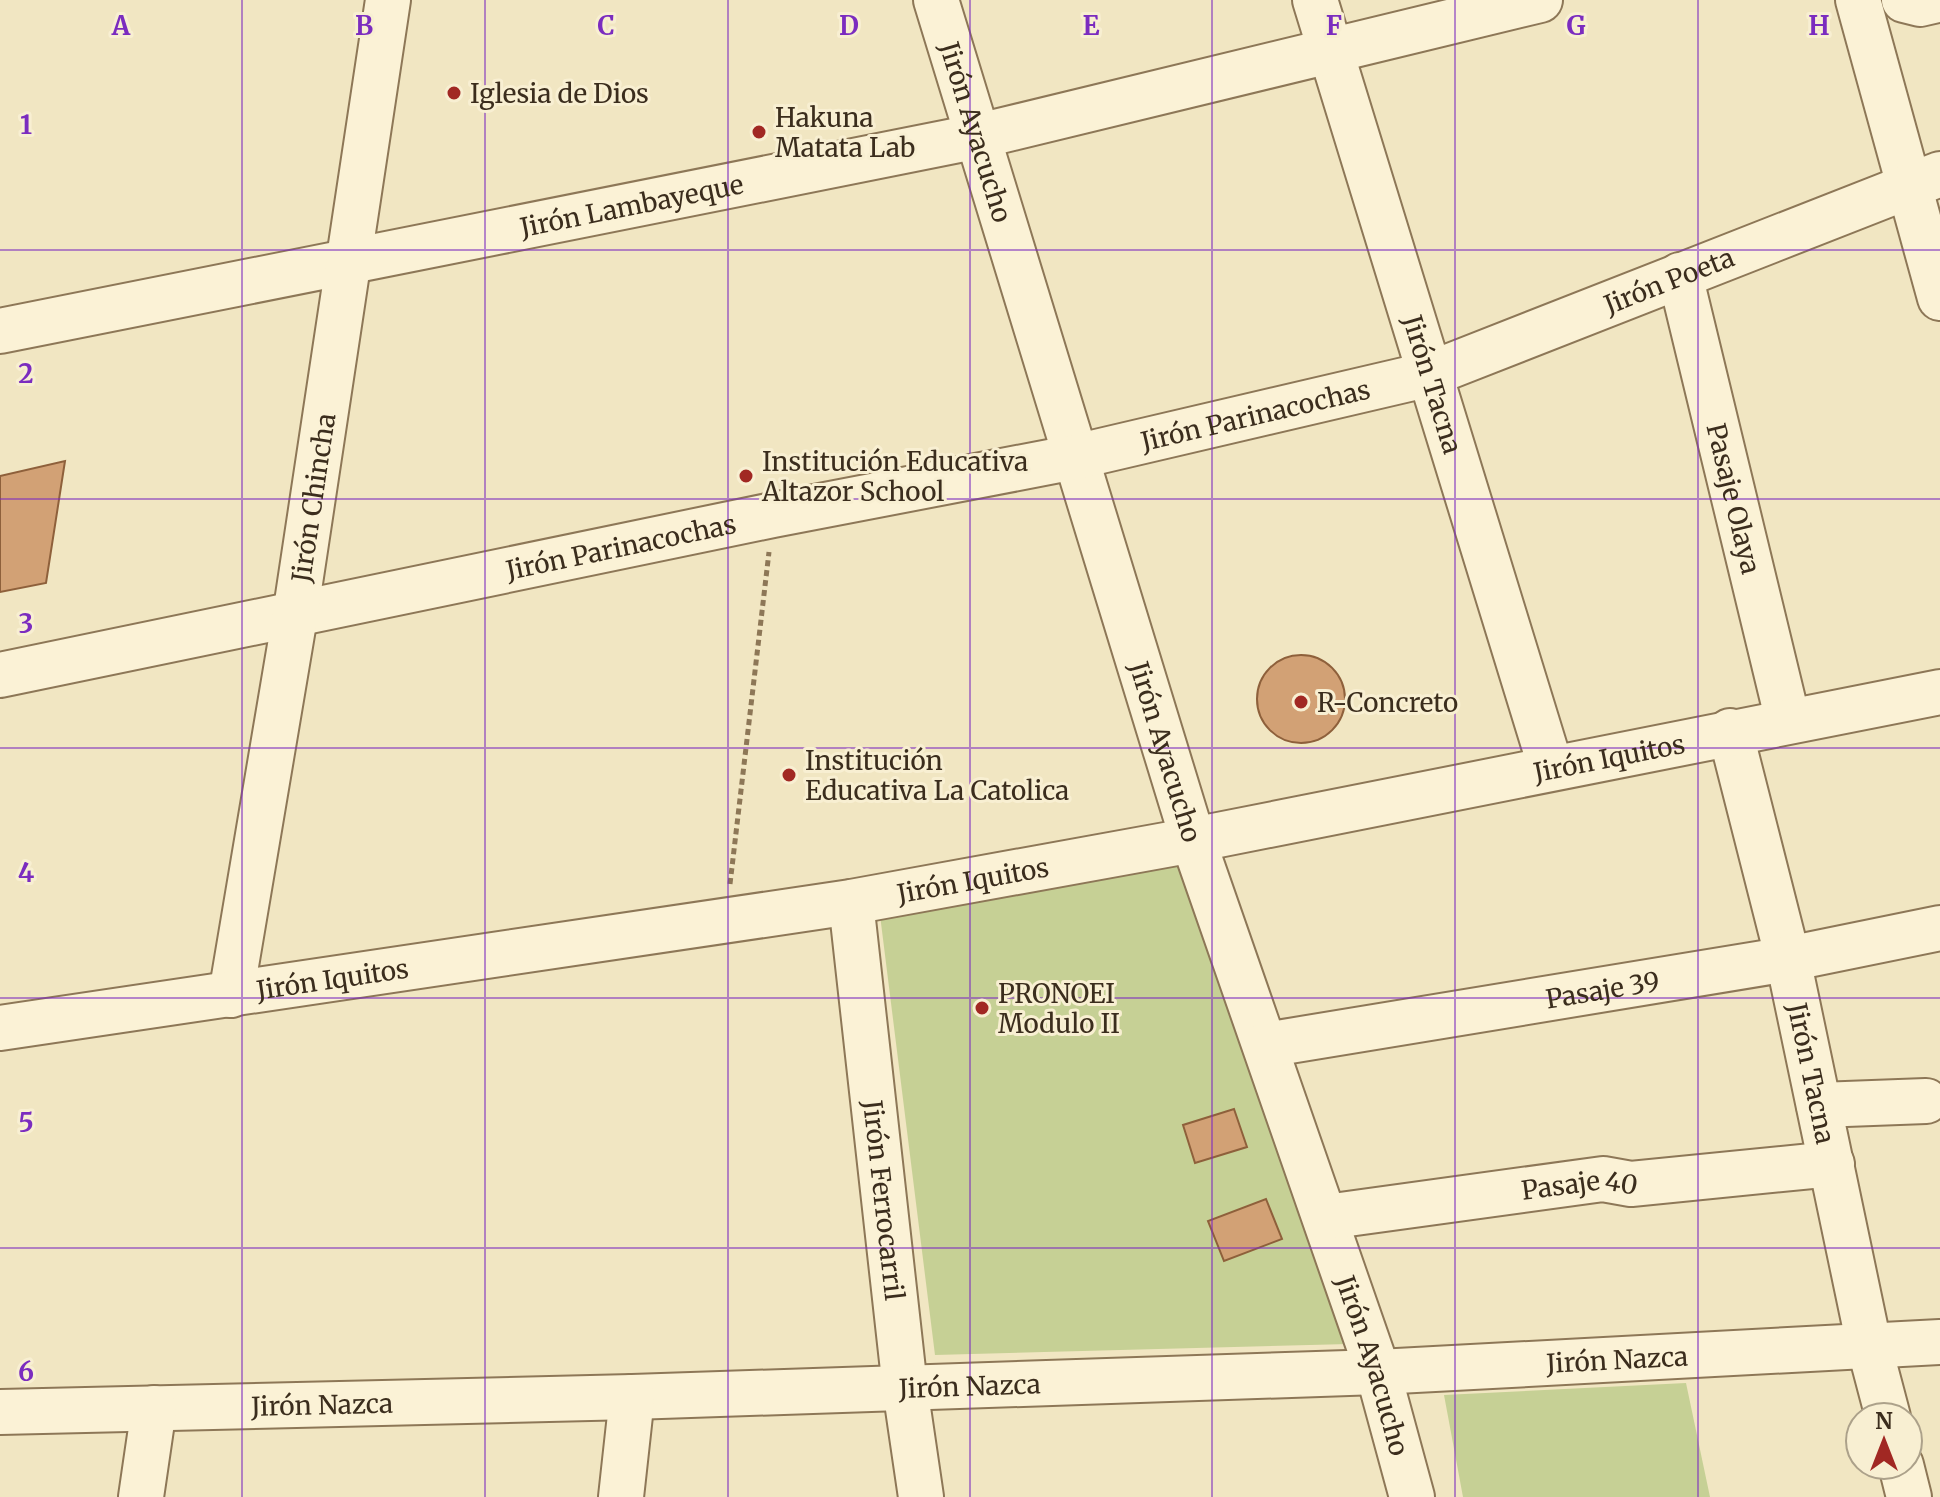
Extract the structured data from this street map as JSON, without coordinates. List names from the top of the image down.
{
  "streets": {
    "street": [
      "Jirón Ayacucho",
      "Jirón Lambayeque",
      "Jirón Poeta",
      "Jirón Tacna",
      "Jirón Parinacochas",
      "Jirón Chincha",
      "Pasaje Olaya",
      "Jirón Iquitos",
      "Pasaje 39",
      "Pasaje 40",
      "Jirón Ferrocarril",
      "Jirón Nazca"
    ]
  },
  "crossings": [
    ["Jirón Ayacucho", "Jirón Lambayeque"],
    ["Jirón Ayacucho", "Jirón Parinacochas"],
    ["Jirón Ayacucho", "Jirón Iquitos"],
    ["Jirón Ayacucho", "Pasaje 39"],
    ["Jirón Ayacucho", "Pasaje 40"],
    ["Jirón Ayacucho", "Jirón Nazca"],
    ["Jirón Lambayeque", "Jirón Tacna"],
    ["Jirón Lambayeque", "Jirón Chincha"],
    ["Jirón Poeta", "Jirón Tacna"],
    ["Jirón Poeta", "Jirón Parinacochas"],
    ["Jirón Poeta", "Pasaje Olaya"],
    ["Jirón Tacna", "Jirón Parinacochas"],
    ["Jirón Tacna", "Jirón Iquitos"],
    ["Jirón Tacna", "Pasaje 39"],
    ["Jirón Tacna", "Pasaje 40"],
    ["Jirón Tacna", "Jirón Nazca"],
    ["Jirón Parinacochas", "Jirón Chincha"],
    ["Jirón Chincha", "Jirón Iquitos"],
    ["Pasaje Olaya", "Jirón Iquitos"],
    ["Jirón Iquitos", "Jirón Ferrocarril"],
    ["Jirón Ferrocarril", "Jirón Nazca"]
  ],
  "places": [
    "Iglesia de Dios",
    "Hakuna Matata Lab",
    "Institución Educativa Altazor School",
    "R-Concreto",
    "Institución Educativa La Catolica",
    "PRONOEI Modulo II"
  ],
  "north": "top",
  "grid": {
    "columns": [
      "A",
      "B",
      "C",
      "D",
      "E",
      "F",
      "G",
      "H"
    ],
    "rows": [
      "1",
      "2",
      "3",
      "4",
      "5",
      "6"
    ]
  }
}
